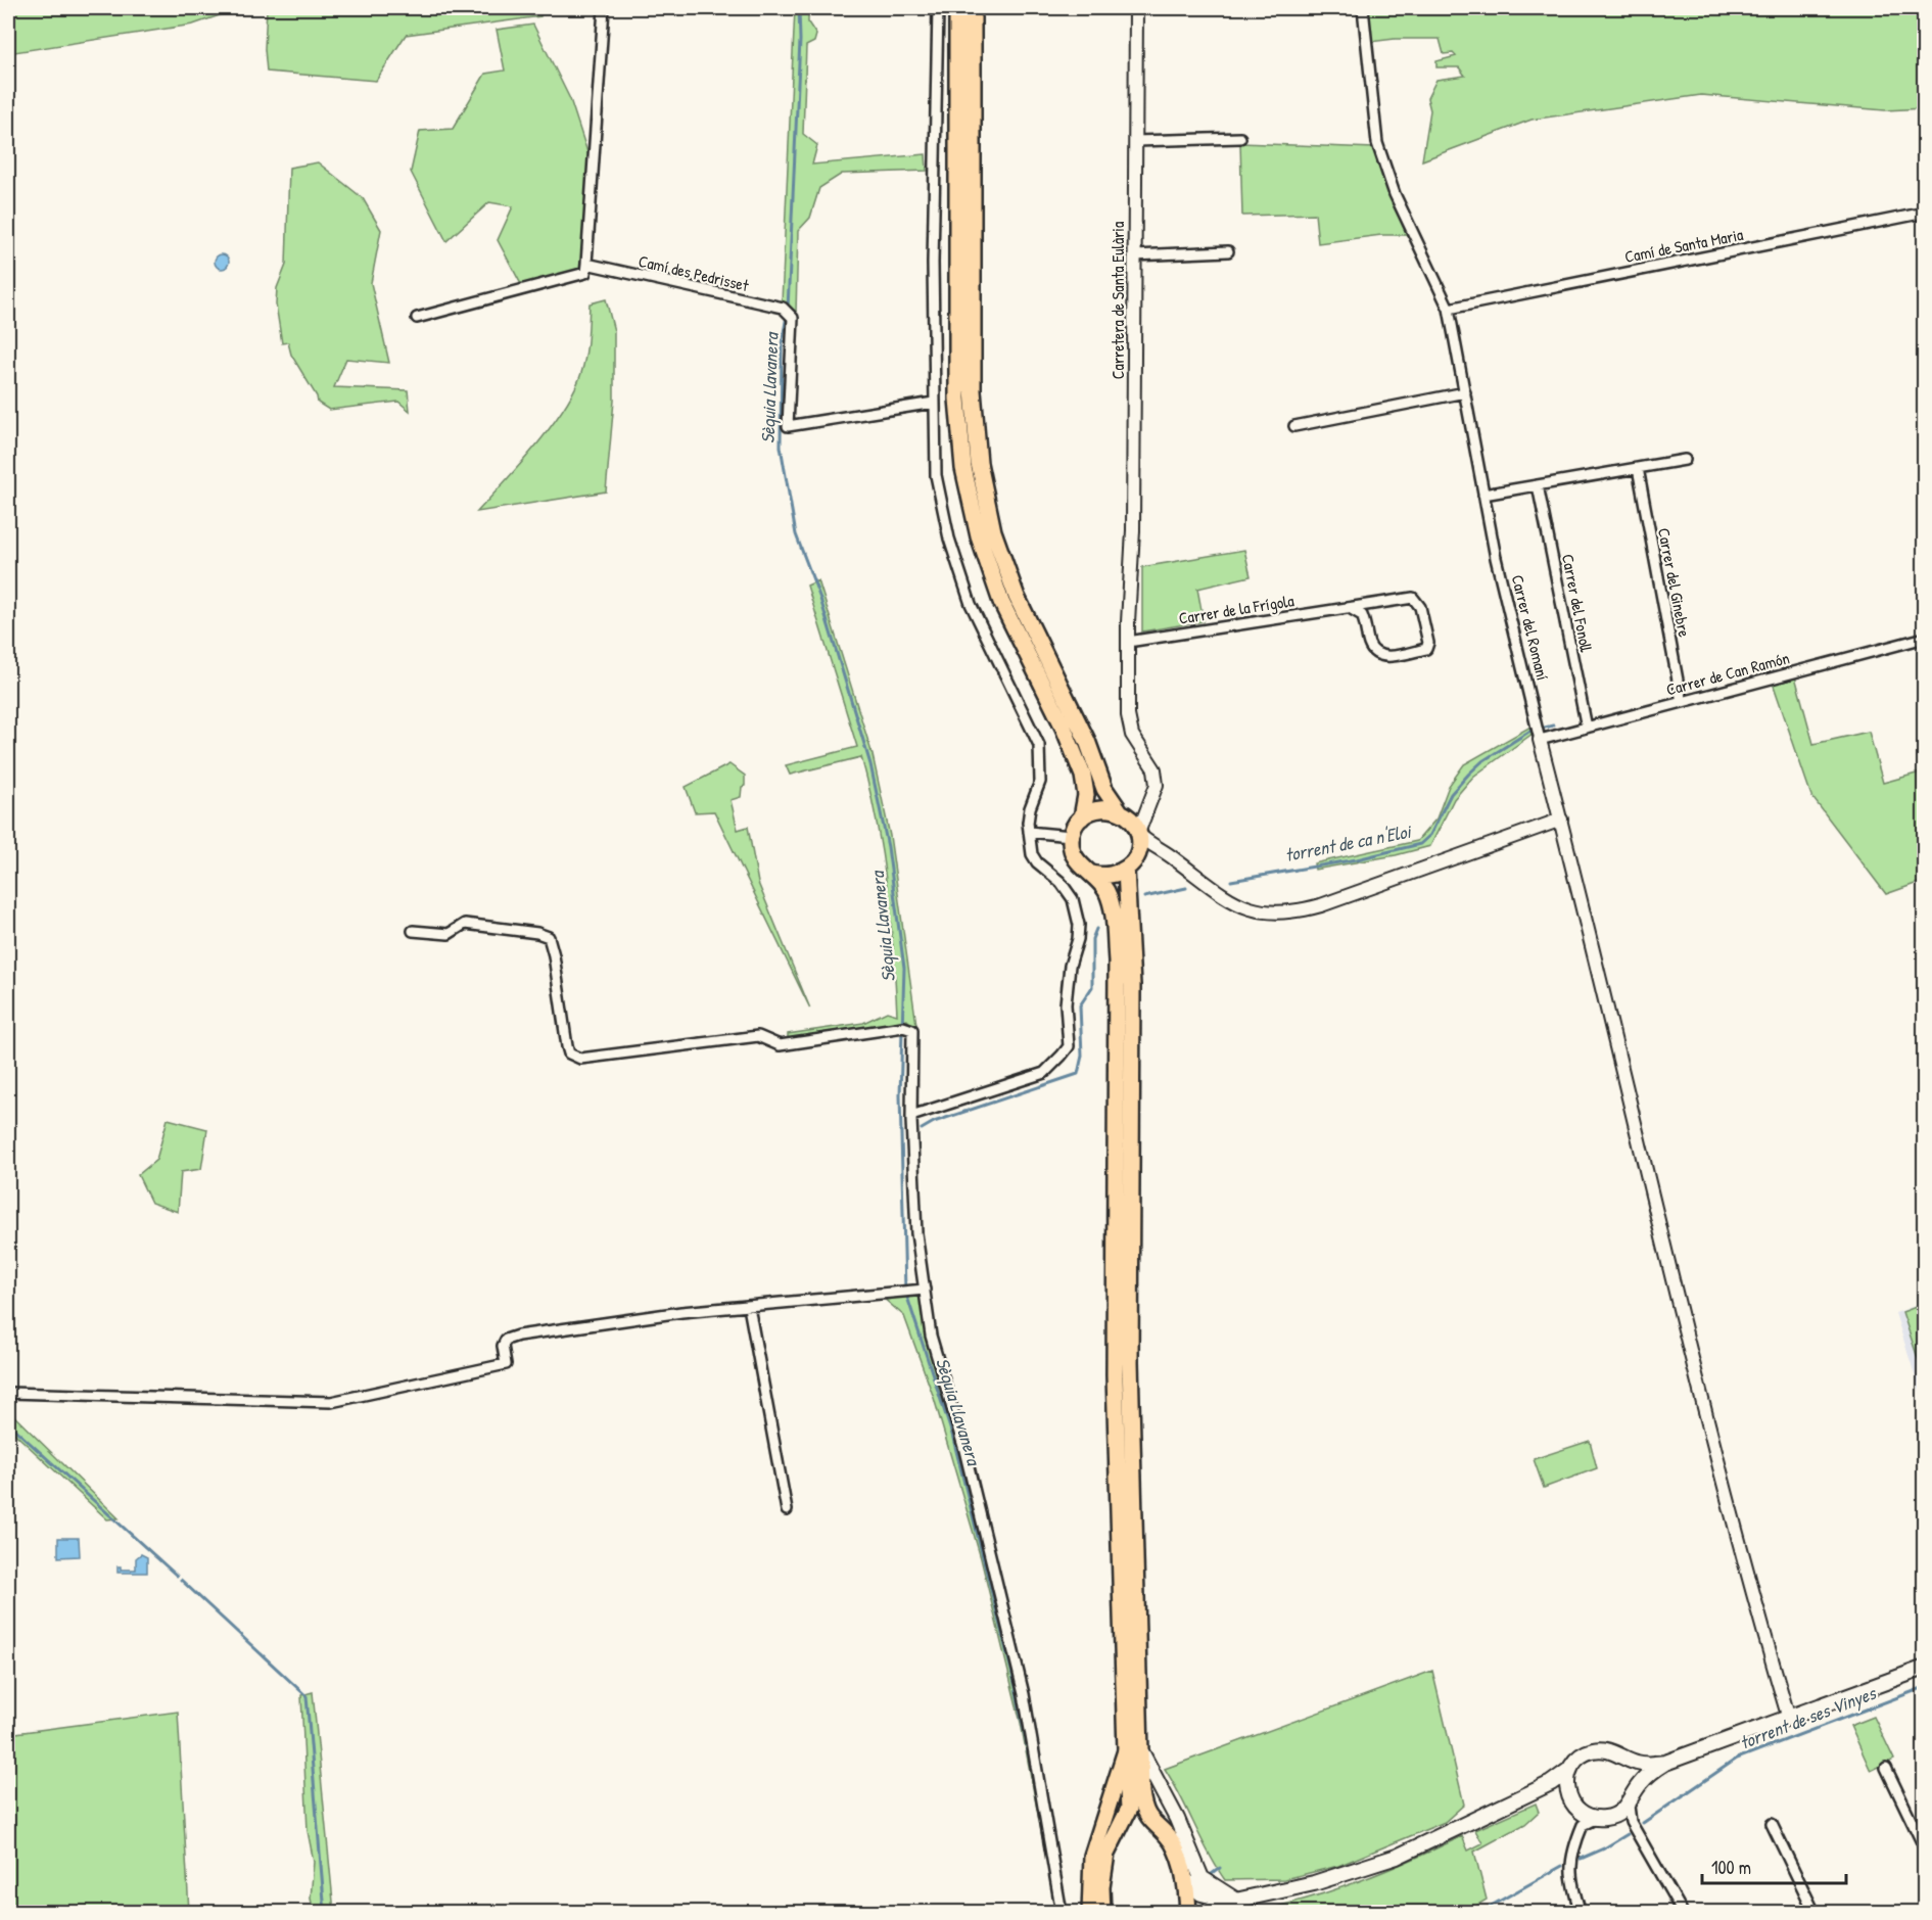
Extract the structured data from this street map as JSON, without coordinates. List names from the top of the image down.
{
  "streets": {
    "street": [
      "Camí de Santa Maria",
      "Camí des Pedrisset",
      "Carretera de Santa Eulària",
      "Carrer del Ginebre",
      "Carrer del Fonoll",
      "Carrer de la Frígola",
      "Carrer del Romaní",
      "Carrer de Can Ramón"
    ]
  },
  "crossings": [
    ["Camí de Santa Maria", "Carrer del Romaní"],
    ["Carretera de Santa Eulària", "Carrer de la Frígola"],
    ["Carrer del Ginebre", "Carrer de Can Ramón"],
    ["Carrer del Fonoll", "Carrer de Can Ramón"],
    ["Carrer del Romaní", "Carrer de Can Ramón"]
  ],
  "water": ["Sèquia Llavanera", "torrent de ca n'Eloi", "torrent de ses Vinyes"],
  "scale_bar": "100 m"
}
